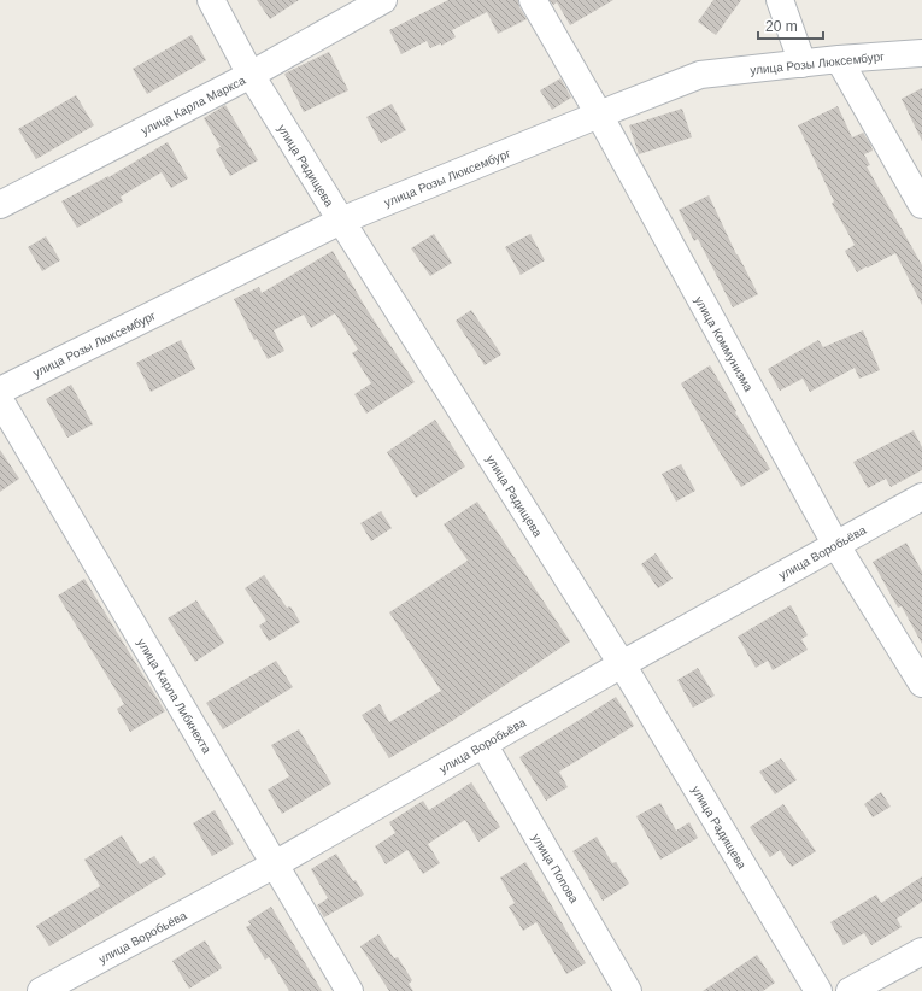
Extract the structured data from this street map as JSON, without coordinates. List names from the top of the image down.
{
  "streets": {
    "street": [
      "улица Розы Люксембург",
      "улица Карла Маркса",
      "улица Радищева",
      "улица Коммунизма",
      "улица Воробьёва",
      "улица Карла Либкнехта",
      "улица Попова"
    ]
  },
  "crossings": [
    ["улица Розы Люксембург", "улица Радищева"],
    ["улица Розы Люксембург", "улица Коммунизма"],
    ["улица Карла Маркса", "улица Радищева"],
    ["улица Радищева", "улица Воробьёва"],
    ["улица Коммунизма", "улица Воробьёва"],
    ["улица Воробьёва", "улица Карла Либкнехта"],
    ["улица Воробьёва", "улица Попова"]
  ],
  "scale_bar": "20 m"
}
